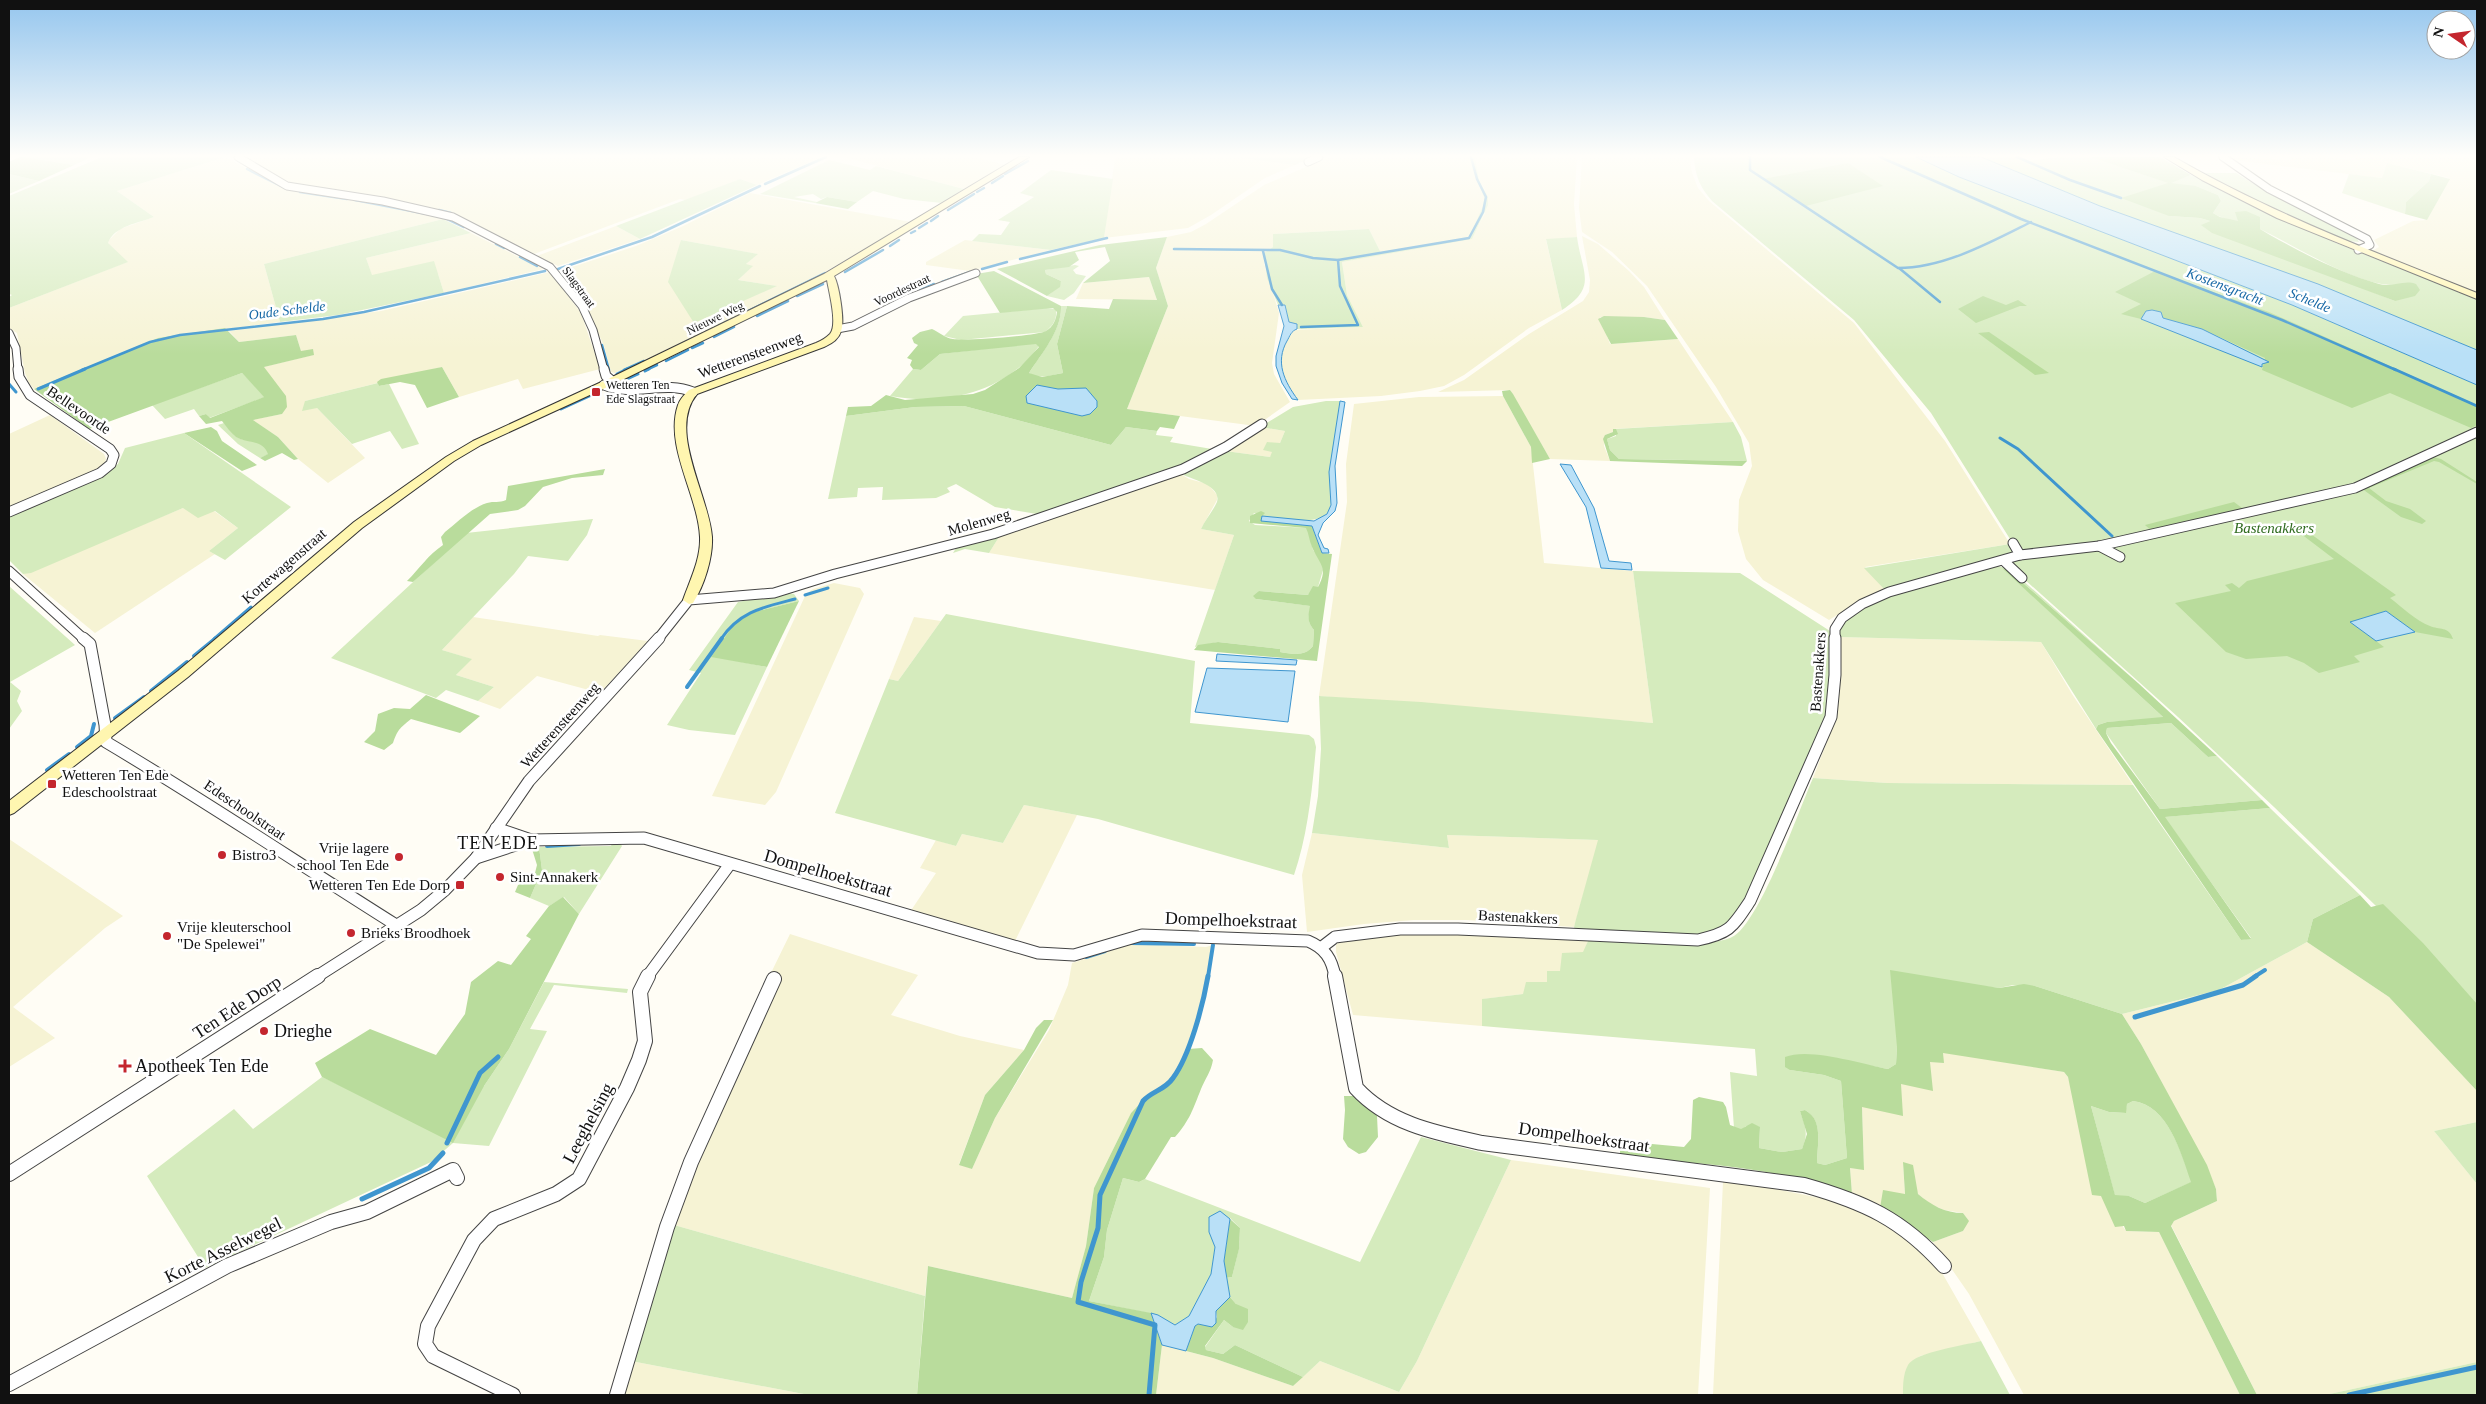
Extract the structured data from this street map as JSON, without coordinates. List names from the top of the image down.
{
  "streets": {
    "street": [
      "Slagstraat",
      "Voordestraat",
      "Nieuwe Weg",
      "Wetterensteenweg",
      "Bellevoorde",
      "Molenweg",
      "Kortewagenstraat",
      "Bastenakkers",
      "Edeschoolstraat",
      "Dompelhoekstraat",
      "Ten Ede Dorp",
      "Leeghelsing",
      "Korte Asselwegel"
    ]
  },
  "crossings": [
    ["Slagstraat", "Nieuwe Weg"],
    ["Slagstraat", "Kortewagenstraat"],
    ["Voordestraat", "Wetterensteenweg"],
    ["Nieuwe Weg", "Kortewagenstraat"],
    ["Wetterensteenweg", "Molenweg"],
    ["Wetterensteenweg", "Dompelhoekstraat"],
    ["Wetterensteenweg", "Ten Ede Dorp"],
    ["Kortewagenstraat", "Edeschoolstraat"],
    ["Bastenakkers", "Dompelhoekstraat"],
    ["Edeschoolstraat", "Ten Ede Dorp"],
    ["Dompelhoekstraat", "Ten Ede Dorp"],
    ["Dompelhoekstraat", "Leeghelsing"]
  ],
  "districts": ["TEN EDE"],
  "water": ["Kostensgracht", "Schelde", "Oude Schelde"],
  "parks": ["Bastenakkers"],
  "places": {
    "transit": ["Wetteren Ten Ede Slagstraat", "Wetteren Ten Ede Edeschoolstraat", "Wetteren Ten Ede Dorp"],
    "other": [
      "Bistro3",
      "Vrije lagere school Ten Ede",
      "Sint-Annakerk",
      "Brieks Broodhoek",
      "Vrije kleuterschool \"De Spelewei\"",
      "Drieghe"
    ],
    "health": ["Apotheek Ten Ede"]
  },
  "north": "left"
}
